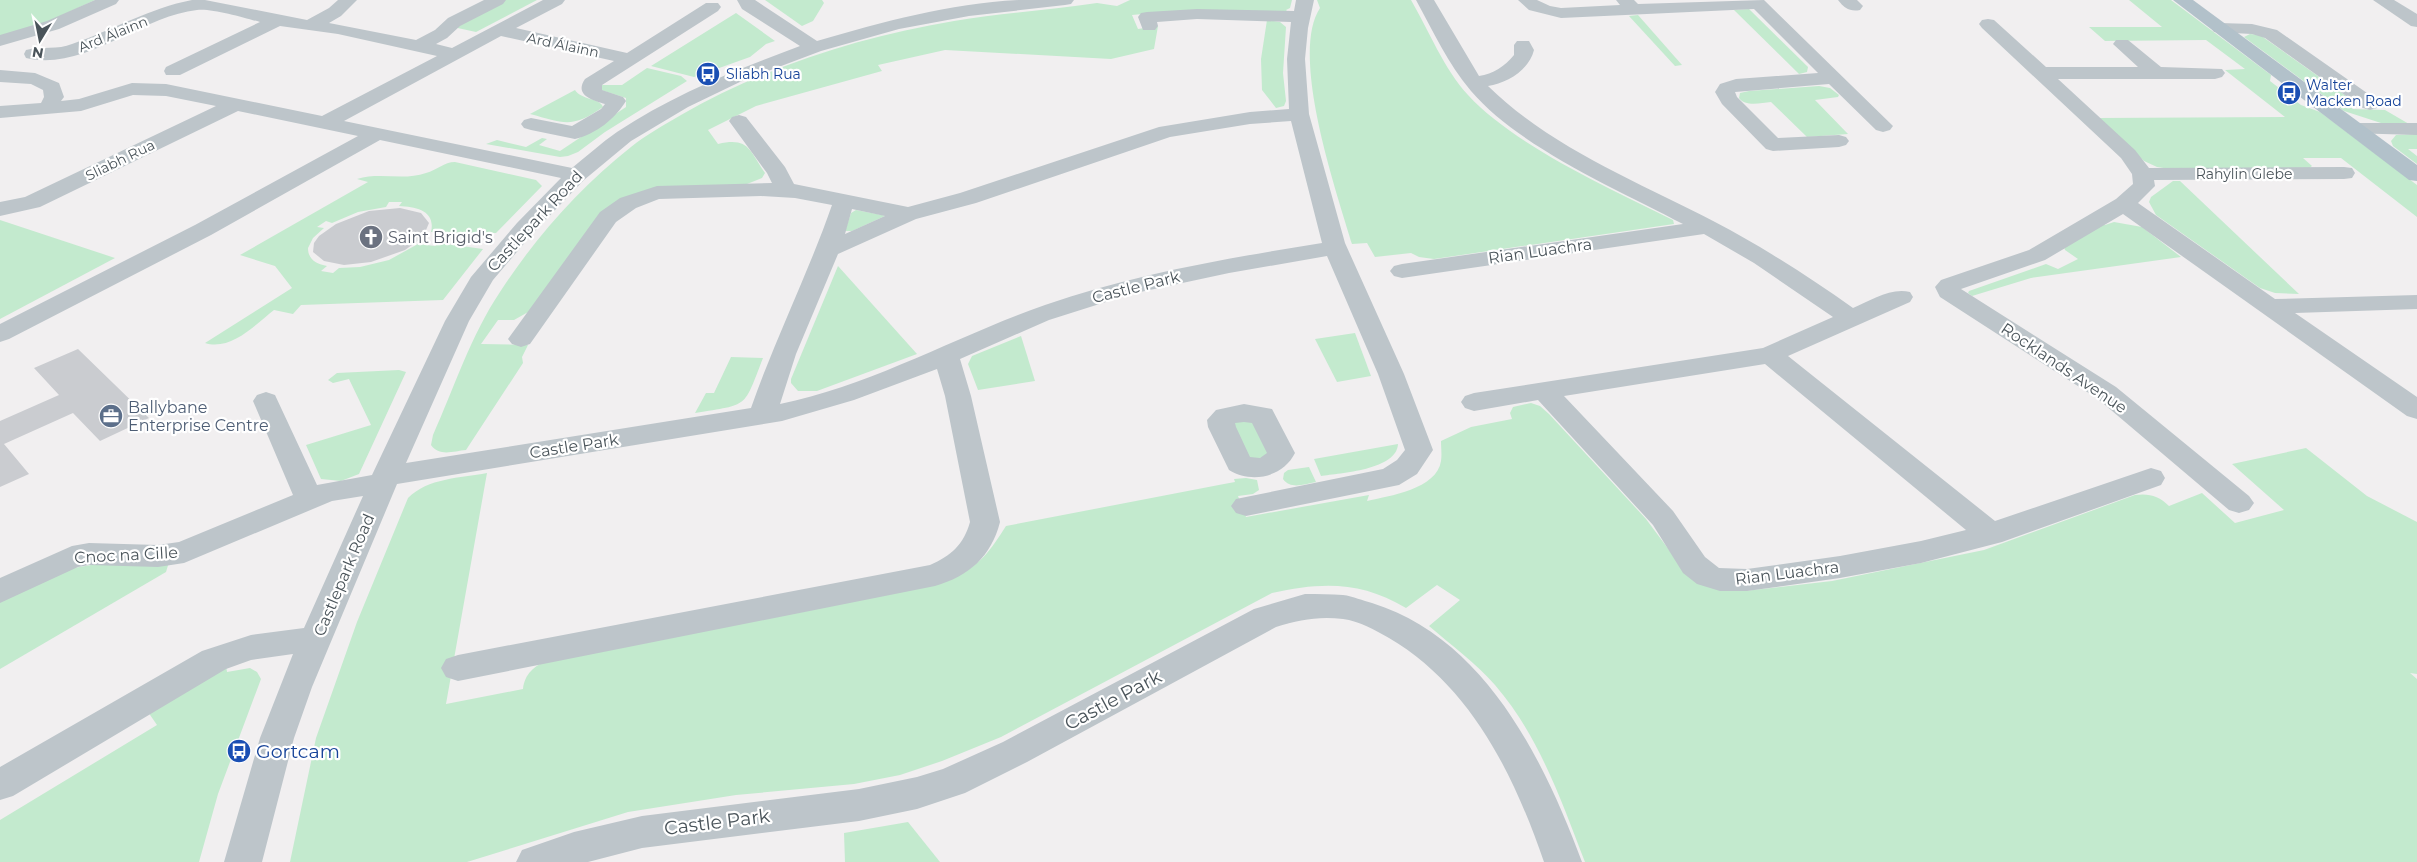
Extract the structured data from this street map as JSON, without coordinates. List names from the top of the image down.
{
  "streets": {
    "street": [
      "Ard Álainn",
      "Sliabh Rua",
      "Rahylin Glebe",
      "Castlepark Road",
      "Rian Luachra",
      "Castle Park",
      "Rocklands Avenue",
      "Cnoc na Cille"
    ]
  },
  "crossings": [
    ["Castlepark Road", "Castle Park"],
    ["Castlepark Road", "Cnoc na Cille"],
    ["Castle Park", "Cnoc na Cille"]
  ],
  "places": {
    "bus stop": ["Sliabh Rua", "Walter Macken Road", "Gortcam"],
    "church": ["Saint Brigid's"],
    "office": ["Ballybane Enterprise Centre"]
  },
  "north": "bottom"
}
